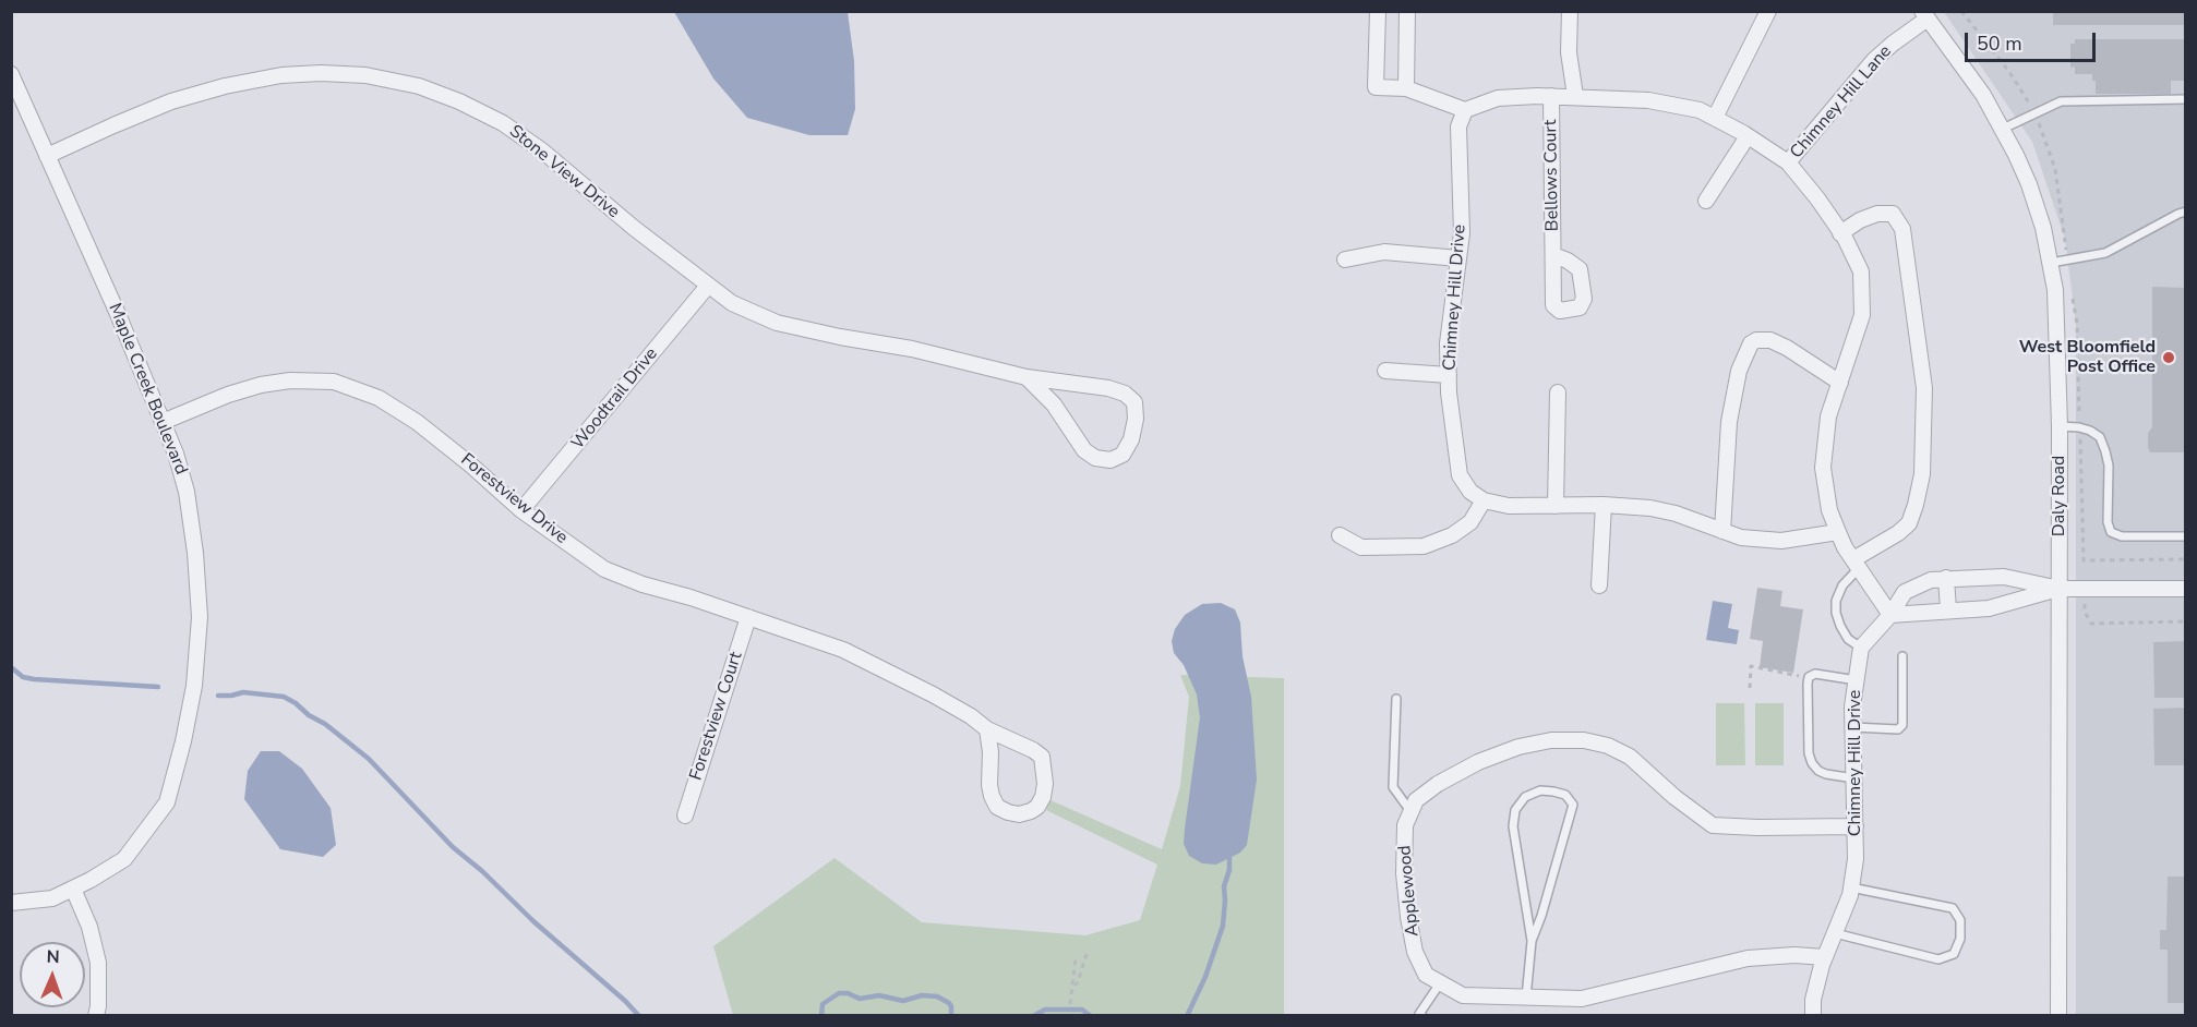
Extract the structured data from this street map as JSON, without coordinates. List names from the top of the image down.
{
  "streets": {
    "street": [
      "Chimney Hill Lane",
      "Stone View Drive",
      "Bellows Court",
      "Chimney Hill Drive",
      "Maple Creek Boulevard",
      "Woodtrail Drive",
      "Daly Road",
      "Forestview Drive",
      "Forestview Court",
      "Applewood"
    ]
  },
  "crossings": [
    ["Chimney Hill Lane", "Daly Road"],
    ["Stone View Drive", "Maple Creek Boulevard"],
    ["Stone View Drive", "Woodtrail Drive"],
    ["Chimney Hill Drive", "Applewood"],
    ["Maple Creek Boulevard", "Forestview Drive"],
    ["Woodtrail Drive", "Forestview Drive"],
    ["Forestview Drive", "Forestview Court"]
  ],
  "places": ["West Bloomfield Post Office"],
  "scale_bar": "50 m",
  "north": "top"
}
